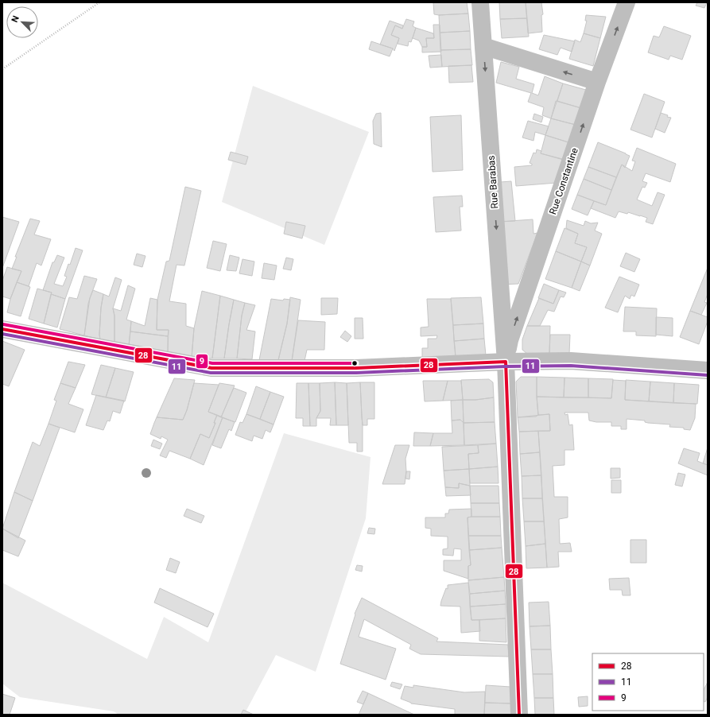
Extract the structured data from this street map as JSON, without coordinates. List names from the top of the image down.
{
  "streets": {
    "street": ["Rue Constantine", "Rue Barabas"]
  },
  "crossings": [
    ["Rue Constantine", "Rue Barabas"]
  ],
  "one_way": ["Rue Constantine", "Rue Barabas"],
  "lines": ["transit line 9", "transit line 28", "transit line 11"],
  "legend": ["28", "11", "9"],
  "north": "top left"
}
